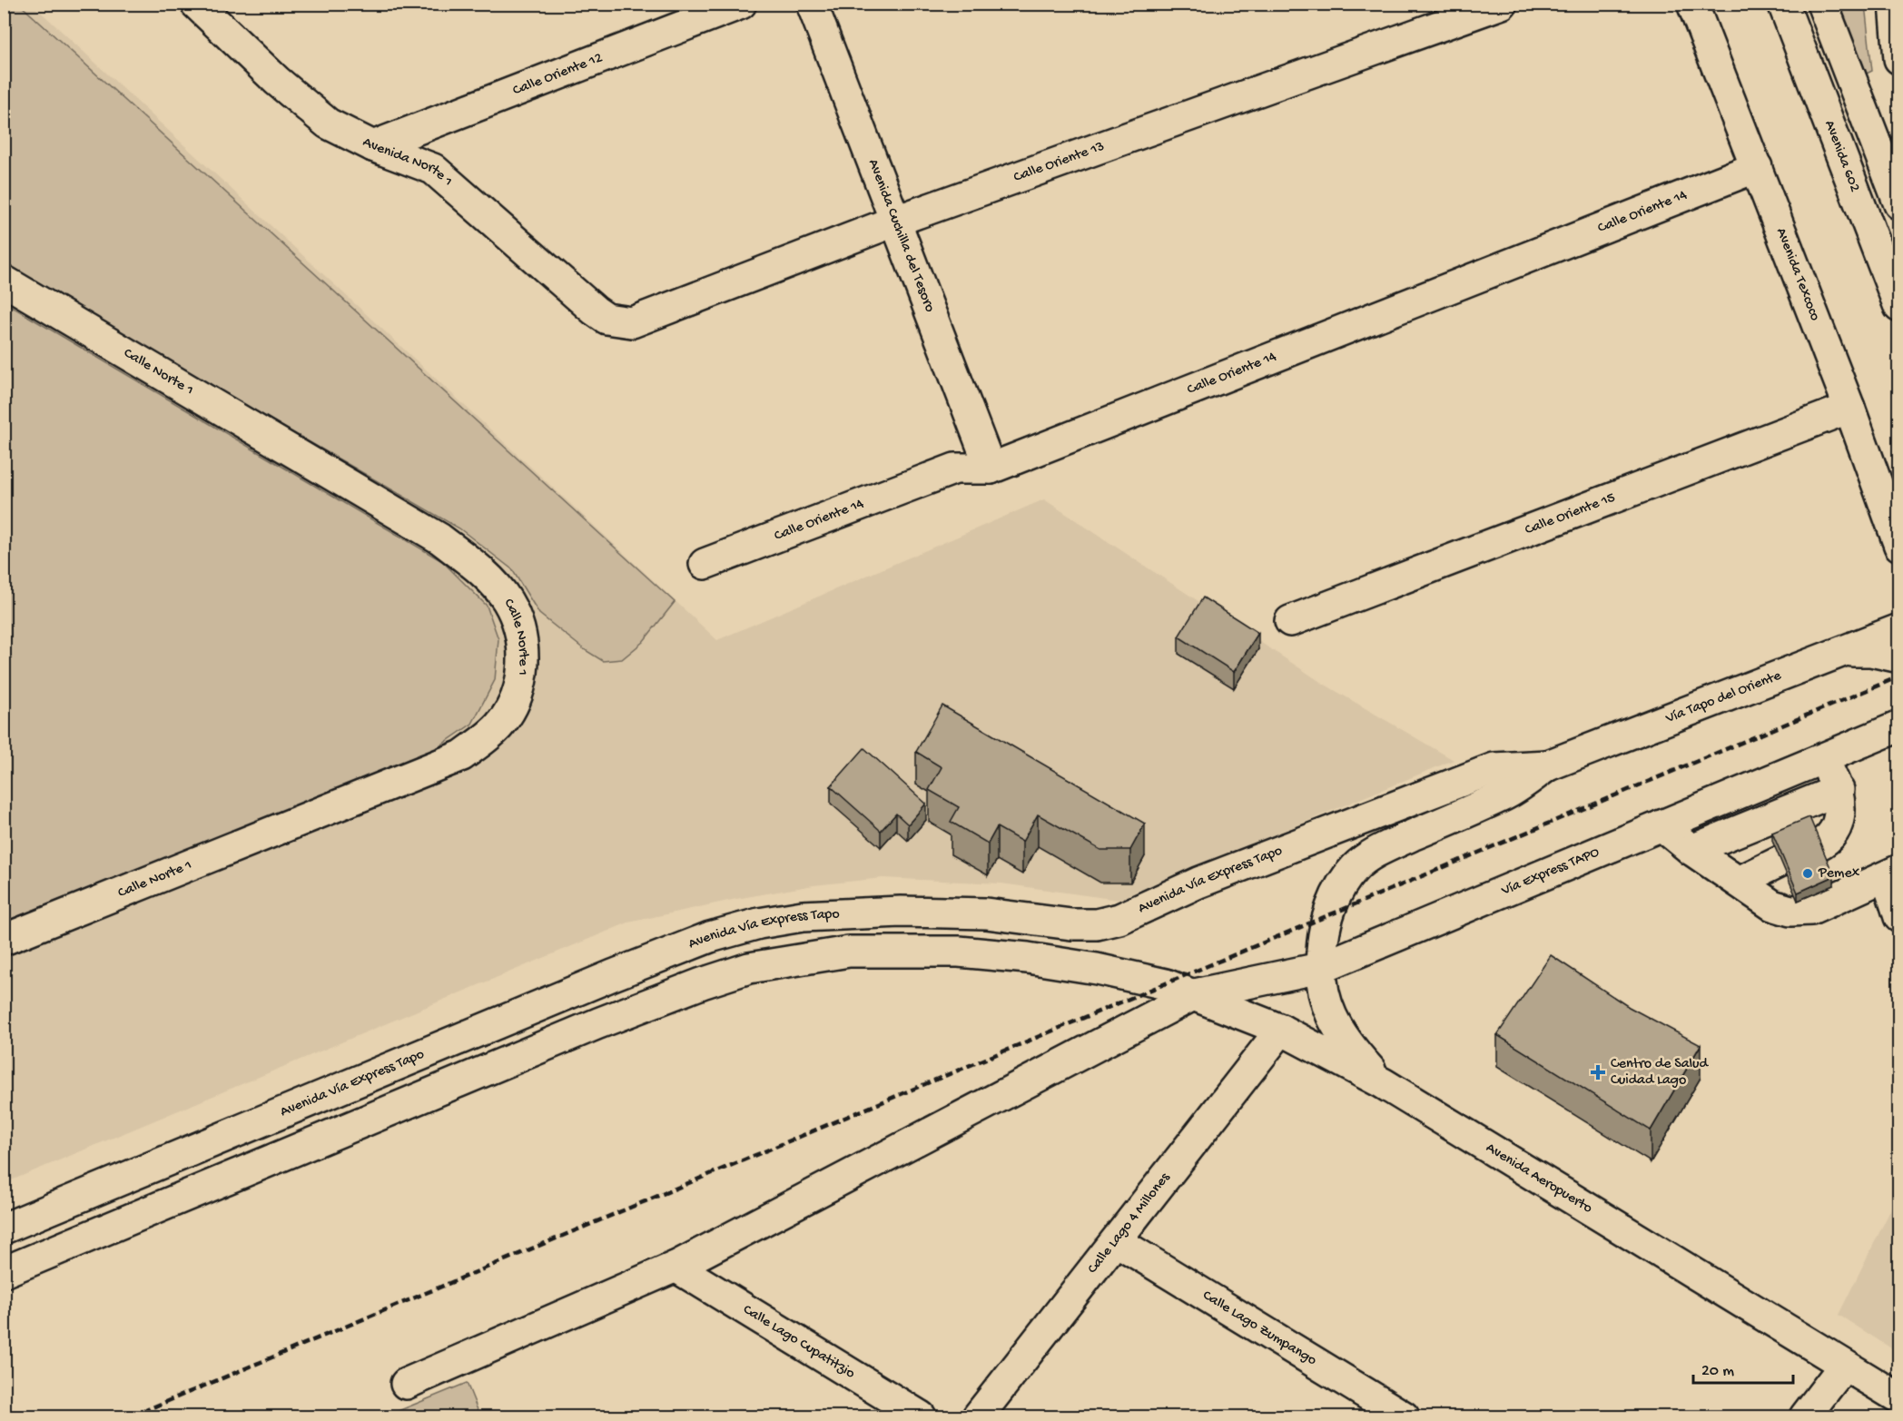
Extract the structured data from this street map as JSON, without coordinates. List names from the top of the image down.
{
  "streets": {
    "main road": [
      "Calle Oriente 12",
      "Avenida 602",
      "Calle Oriente 13",
      "Avenida Norte 1",
      "Calle Oriente 14",
      "Avenida Cuchilla del Tesoro",
      "Avenida Texcoco",
      "Calle Norte 1",
      "Calle Oriente 15",
      "Vía Tapo del Oriente",
      "Vía Express TAPO",
      "Avenida Vía Express Tapo",
      "Avenida Aeropuerto",
      "Calle Lago 4 Millones",
      "Calle Lago Zumpango",
      "Calle Lago Cupatitzio"
    ]
  },
  "crossings": [
    ["Calle Oriente 12", "Avenida Norte 1"],
    ["Calle Oriente 13", "Avenida Norte 1"],
    ["Calle Oriente 13", "Avenida Cuchilla del Tesoro"],
    ["Calle Oriente 14", "Avenida Cuchilla del Tesoro"],
    ["Calle Oriente 14", "Avenida Texcoco"],
    ["Avenida Texcoco", "Calle Oriente 15"],
    ["Vía Tapo del Oriente", "Avenida Vía Express Tapo"],
    ["Vía Express TAPO", "Avenida Aeropuerto"],
    ["Vía Express TAPO", "Calle Lago Cupatitzio"],
    ["Avenida Aeropuerto", "Calle Lago 4 Millones"],
    ["Calle Lago 4 Millones", "Calle Lago Zumpango"]
  ],
  "places": {
    "other": ["Pemex"],
    "health": ["Centro de Salud Cuidad Lago"]
  },
  "scale_bar": "20 m"
}
